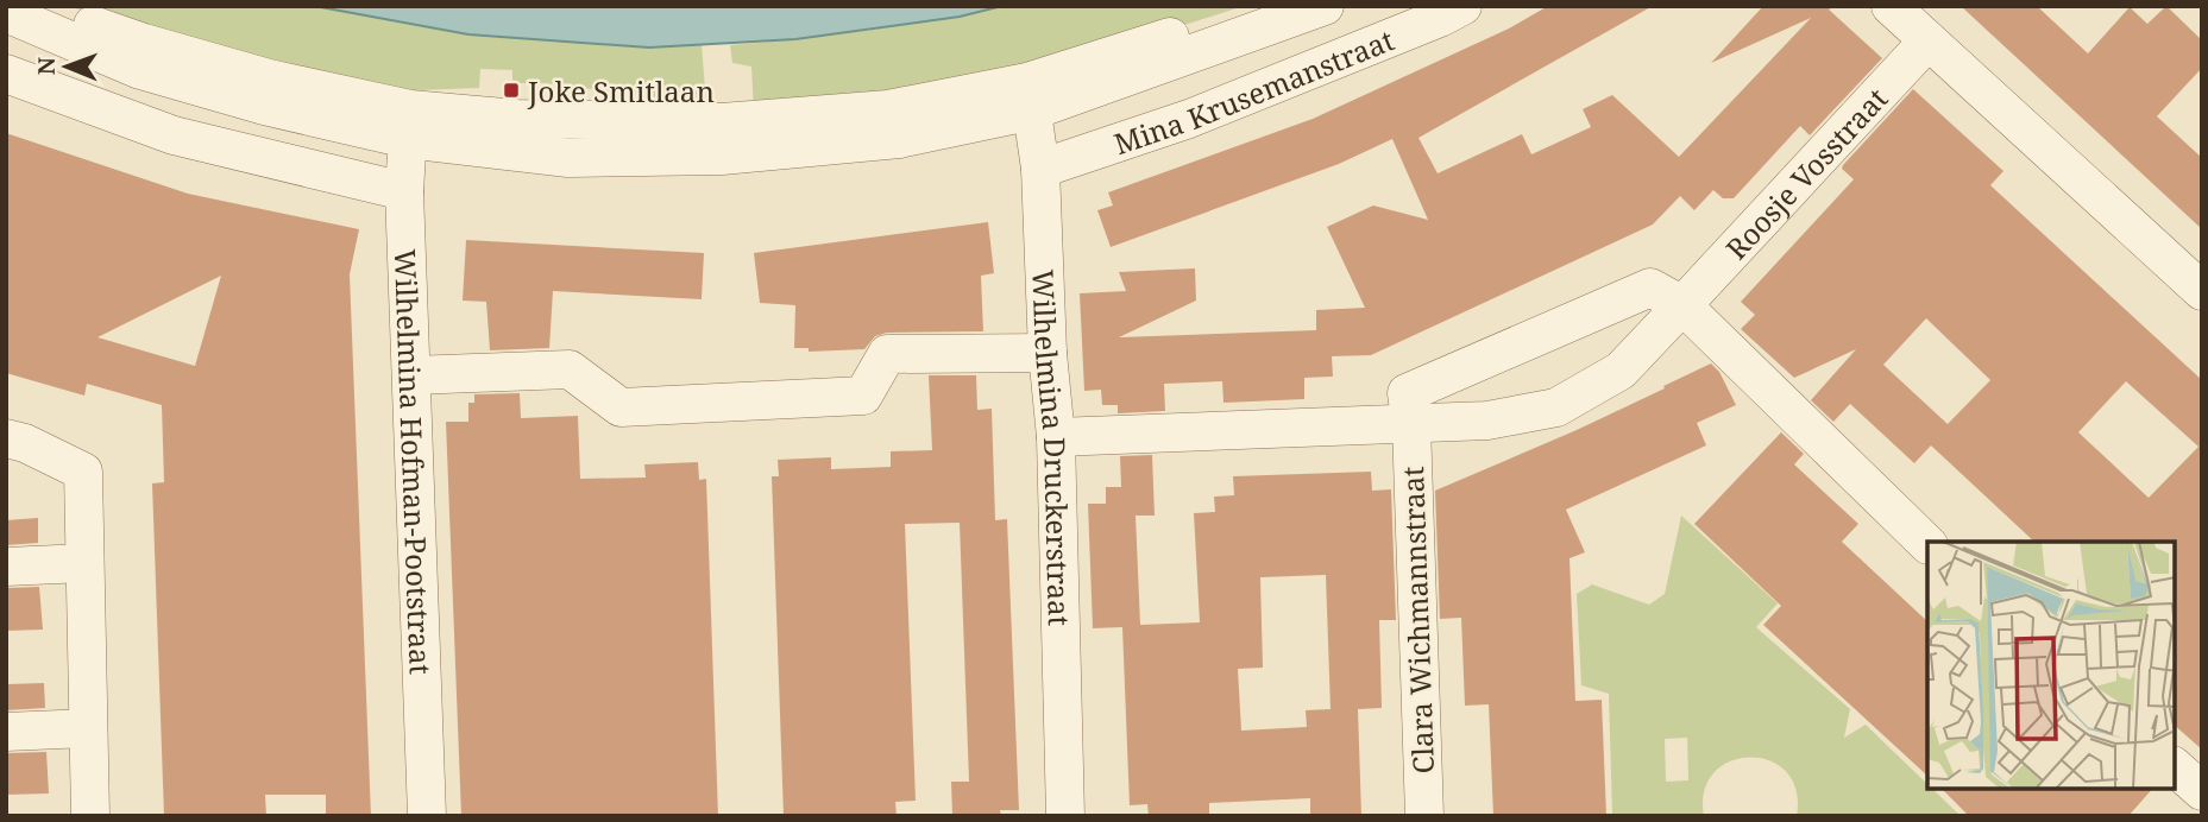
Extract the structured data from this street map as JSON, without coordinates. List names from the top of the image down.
{
  "streets": {
    "street": [
      "Mina Krusemanstraat",
      "Roosje Vosstraat",
      "Wilhelmina Druckerstraat",
      "Wilhelmina Hofman-Pootstraat",
      "Clara Wichmannstraat"
    ]
  },
  "crossings": [
    ["Mina Krusemanstraat", "Wilhelmina Druckerstraat"],
    ["Roosje Vosstraat", "Wilhelmina Druckerstraat"],
    ["Roosje Vosstraat", "Clara Wichmannstraat"]
  ],
  "places": {
    "transit": ["Joke Smitlaan"]
  },
  "north": "left"
}
